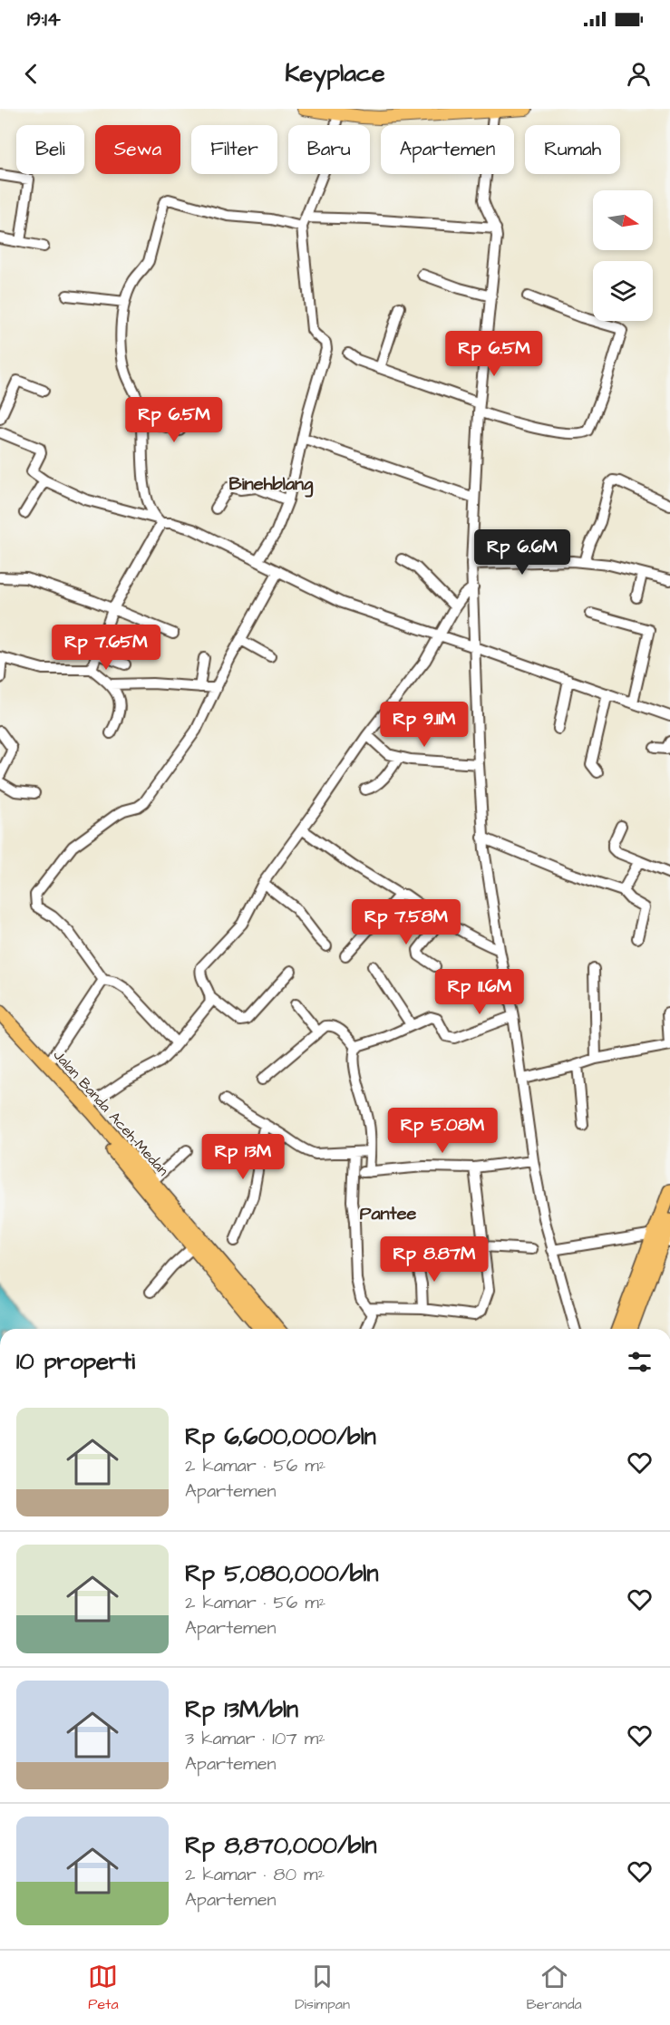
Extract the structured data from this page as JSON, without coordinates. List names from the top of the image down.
{
  "streets": {
    "highway": ["Jalan Banda Aceh-Medan"]
  },
  "districts": ["Binehblang", "Pantee"],
  "north": "right",
  "page": {
    "status": "19:14",
    "header": "Keyplace",
    "chip": [
      "Beli",
      "Sewa",
      "Filter",
      "Baru",
      "Apartemen",
      "Rumah"
    ],
    "price": [
      "Rp 6.5M",
      "Rp 6.5M",
      "Rp 6.6M",
      "Rp 7.65M",
      "Rp 9.11M",
      "Rp 7.58M",
      "Rp 11.6M",
      "Rp 5.08M",
      "Rp 13M",
      "Rp 8.87M"
    ],
    "heading": "10 properti",
    "list": [
      {
        "name": "Rp 6,600,000/bln",
        "note": "2 kamar · 56 m² · Apartemen"
      },
      {
        "name": "Rp 5,080,000/bln",
        "note": "2 kamar · 56 m² · Apartemen"
      },
      {
        "name": "Rp 13M/bln",
        "note": "3 kamar · 107 m² · Apartemen"
      },
      {
        "name": "Rp 8,870,000/bln",
        "note": "2 kamar · 80 m² · Apartemen"
      }
    ],
    "tabs": ["Peta", "Disimpan", "Beranda"]
  }
}
